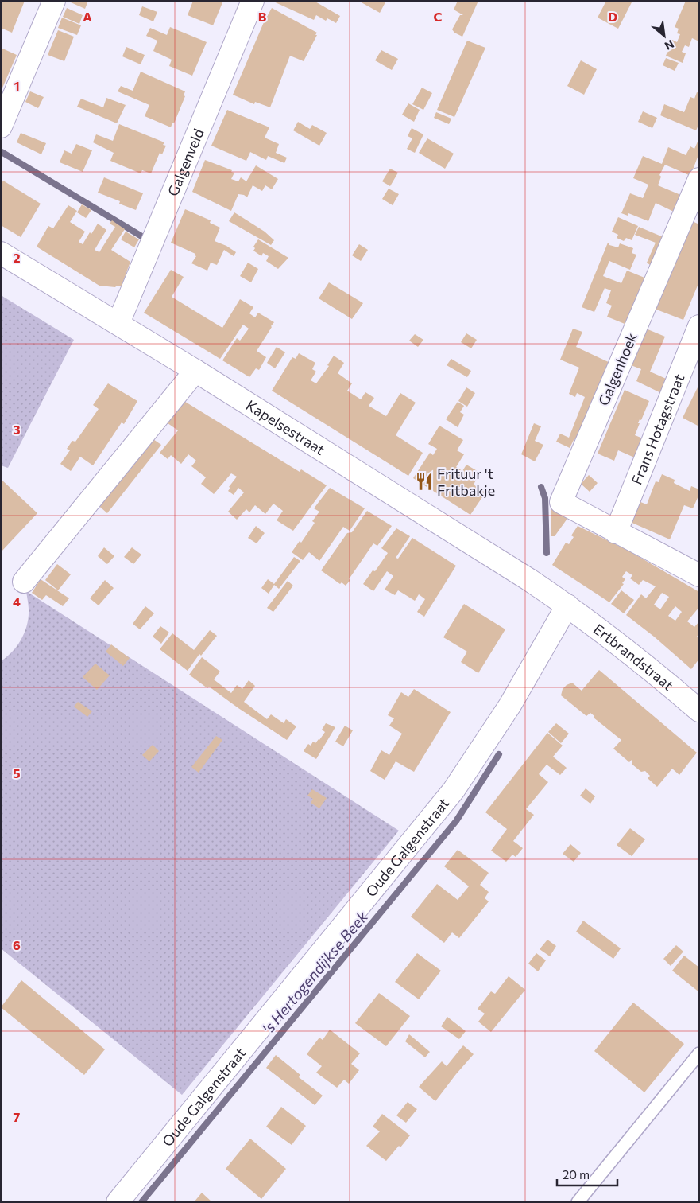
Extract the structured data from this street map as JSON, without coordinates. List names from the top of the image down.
{
  "streets": {
    "street": [
      "Galgenveld",
      "Galgenhoek",
      "Kapelsestraat",
      "Frans Hotagstraat",
      "Ertbrandstraat",
      "Oude Galgenstraat"
    ]
  },
  "crossings": [
    ["Galgenveld", "Kapelsestraat"],
    ["Galgenhoek", "Frans Hotagstraat"],
    ["Kapelsestraat", "Ertbrandstraat"],
    ["Kapelsestraat", "Oude Galgenstraat"],
    ["Ertbrandstraat", "Oude Galgenstraat"]
  ],
  "water": ["'s Hertogendijkse Beek"],
  "places": {
    "restaurant": ["Frituur 't Fritbakje"]
  },
  "scale_bar": "20 m",
  "north": "bottom right",
  "grid": {
    "columns": [
      "A",
      "B",
      "C",
      "D"
    ],
    "rows": [
      "1",
      "2",
      "3",
      "4",
      "5",
      "6",
      "7"
    ]
  }
}
